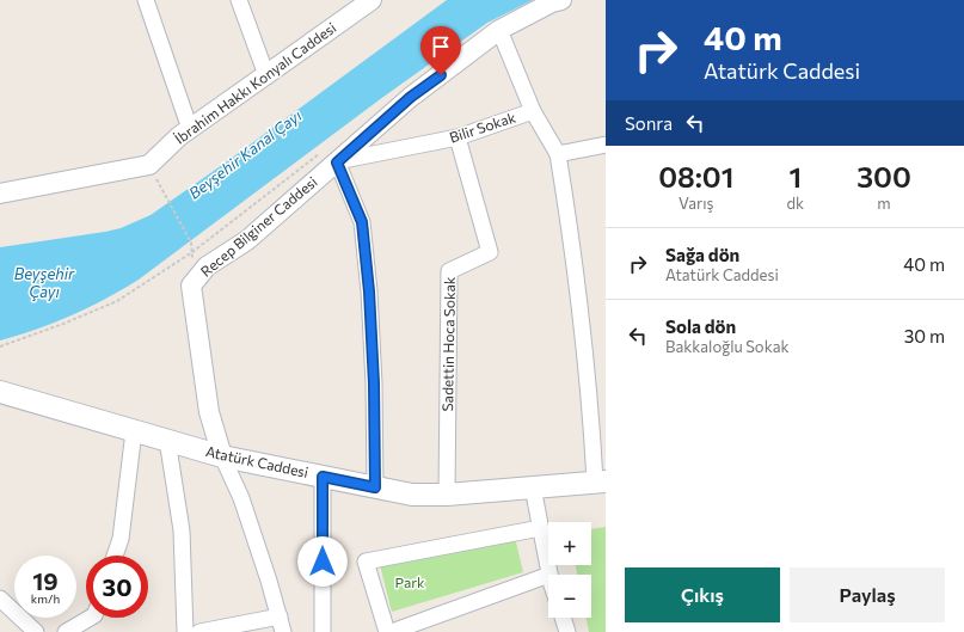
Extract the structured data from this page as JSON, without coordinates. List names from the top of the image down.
{
  "streets": {
    "main road": ["Atatürk Caddesi"],
    "street": [
      "İbrahim Hakkı Konyalı Caddesi",
      "Bilir Sokak",
      "Recep Bilginer Caddesi",
      "Sadettin Hoca Sokak"
    ]
  },
  "crossings": [
    ["Bilir Sokak", "Recep Bilginer Caddesi"],
    ["Bilir Sokak", "Sadettin Hoca Sokak"],
    ["Recep Bilginer Caddesi", "Atatürk Caddesi"],
    ["Sadettin Hoca Sokak", "Atatürk Caddesi"]
  ],
  "water": ["Beyşehir Kanal Çayı", "Beyşehir Çayı"],
  "parks": ["Park"],
  "page": {
    "turn": ["40 m", "Atatürk Caddesi"],
    "then": "Sonra",
    "eta": [
      "08:01",
      "Varış",
      "1",
      "dk",
      "300",
      "m"
    ],
    "list": [
      {
        "name": "Sağa dön",
        "note": "Atatürk Caddesi",
        "value": "40 m"
      },
      {
        "name": "Sola dön",
        "note": "Bakkaloğlu Sokak",
        "value": "30 m"
      }
    ],
    "map_buttons": ["+", "−"],
    "speed": "19 km/h",
    "limit": "30",
    "buttons": ["Çıkış", "Paylaş"]
  }
}
